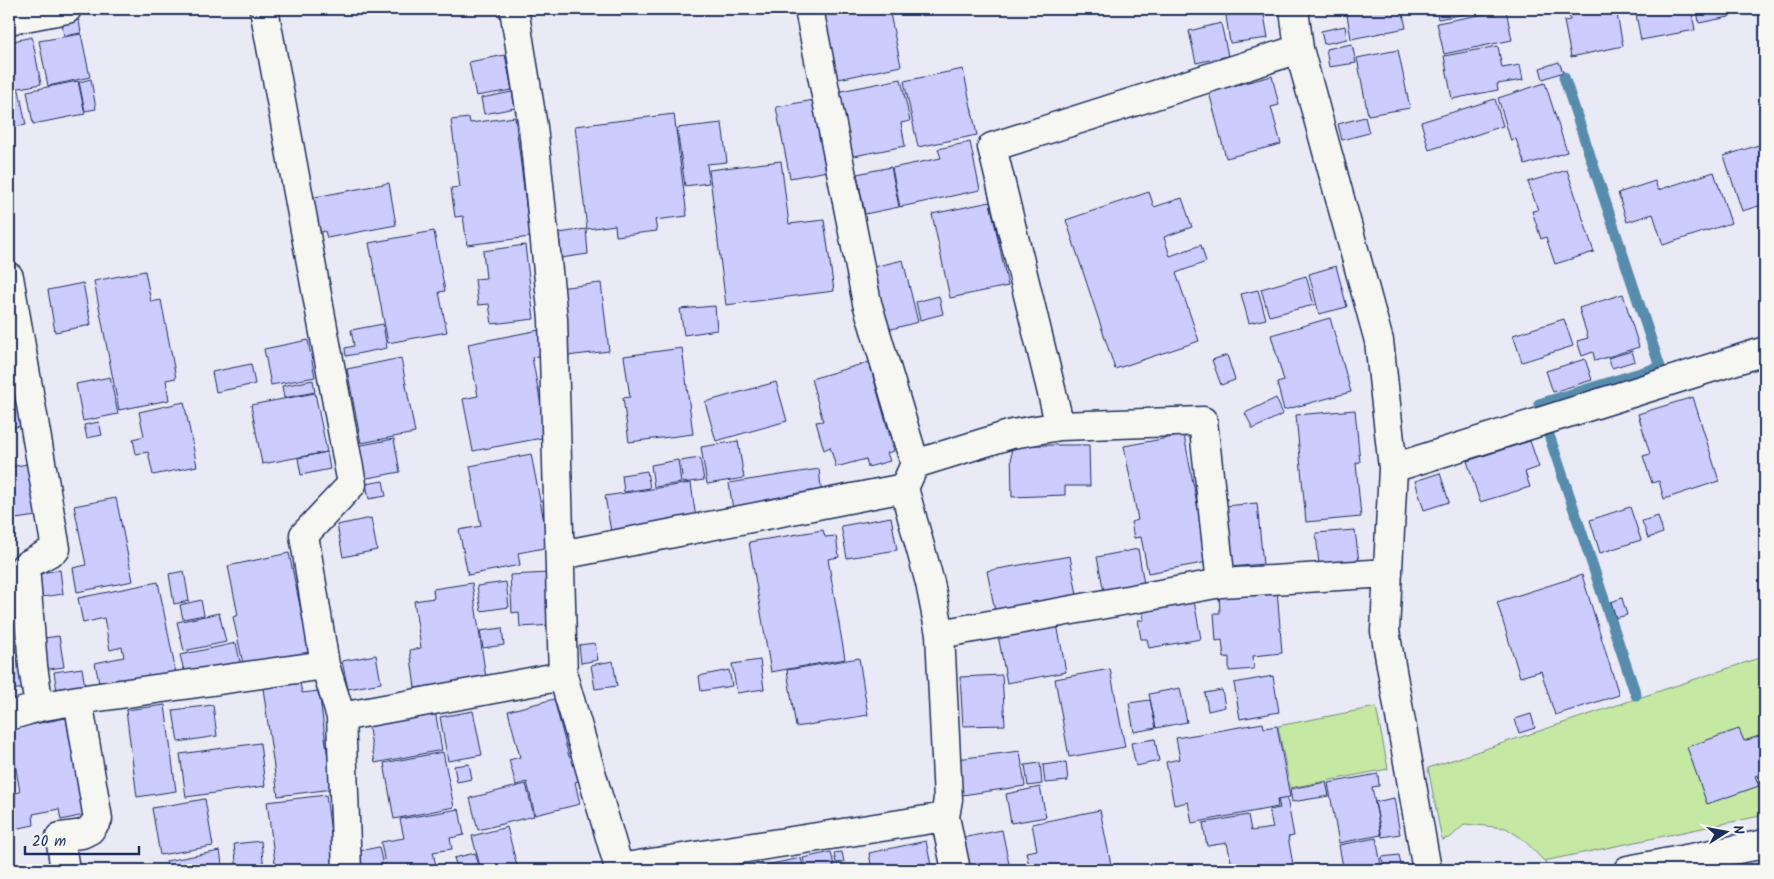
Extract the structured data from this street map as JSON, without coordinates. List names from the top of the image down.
{
  "scale_bar": "20 m",
  "north": "right"
}
